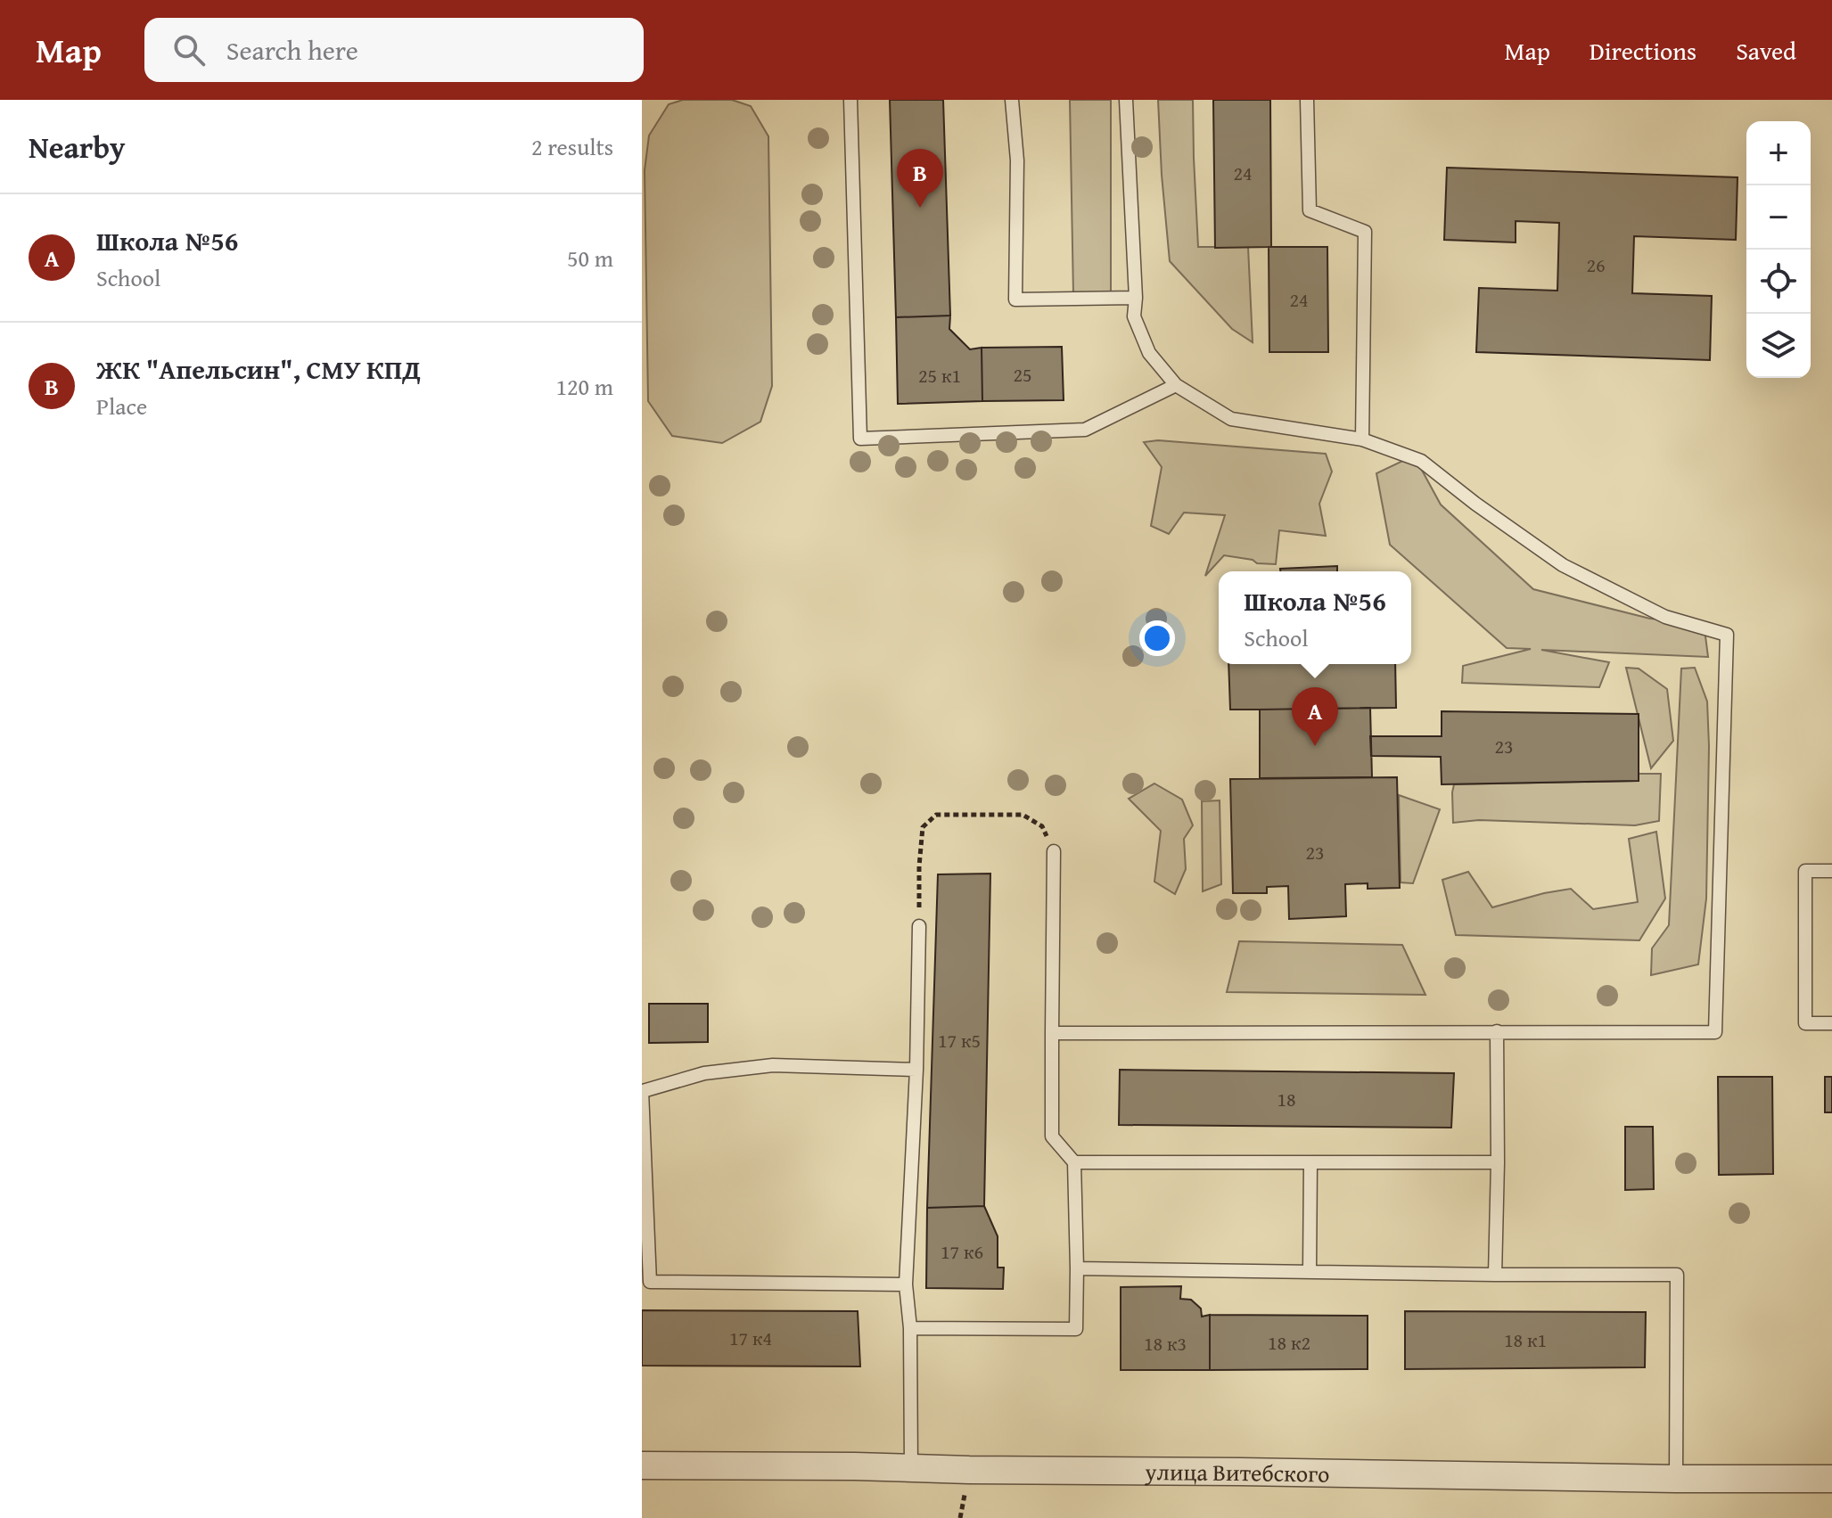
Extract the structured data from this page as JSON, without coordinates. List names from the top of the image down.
{
  "streets": {
    "street": ["улица Витебского"]
  },
  "house_numbers": [
    "24",
    "26",
    "24",
    "25",
    "25 к1",
    "23",
    "23",
    "17 к5",
    "18",
    "17 к6",
    "17 к4",
    "18 к1",
    "18 к2",
    "18 к3"
  ],
  "page": {
    "header": "Map",
    "search": "Search here",
    "nav": ["Map", "Directions", "Saved"],
    "heading": ["Nearby", "2 results"],
    "map_buttons": ["+", "−"],
    "pins": ["B", "A"],
    "list": [
      {
        "mark": "A",
        "name": "Школа №56",
        "note": "School",
        "value": "50 m"
      },
      {
        "mark": "B",
        "name": "ЖК \"Апельсин\", СМУ КПД",
        "note": "Place",
        "value": "120 m"
      }
    ],
    "popup": ["Школа №56", "School"]
  }
}
